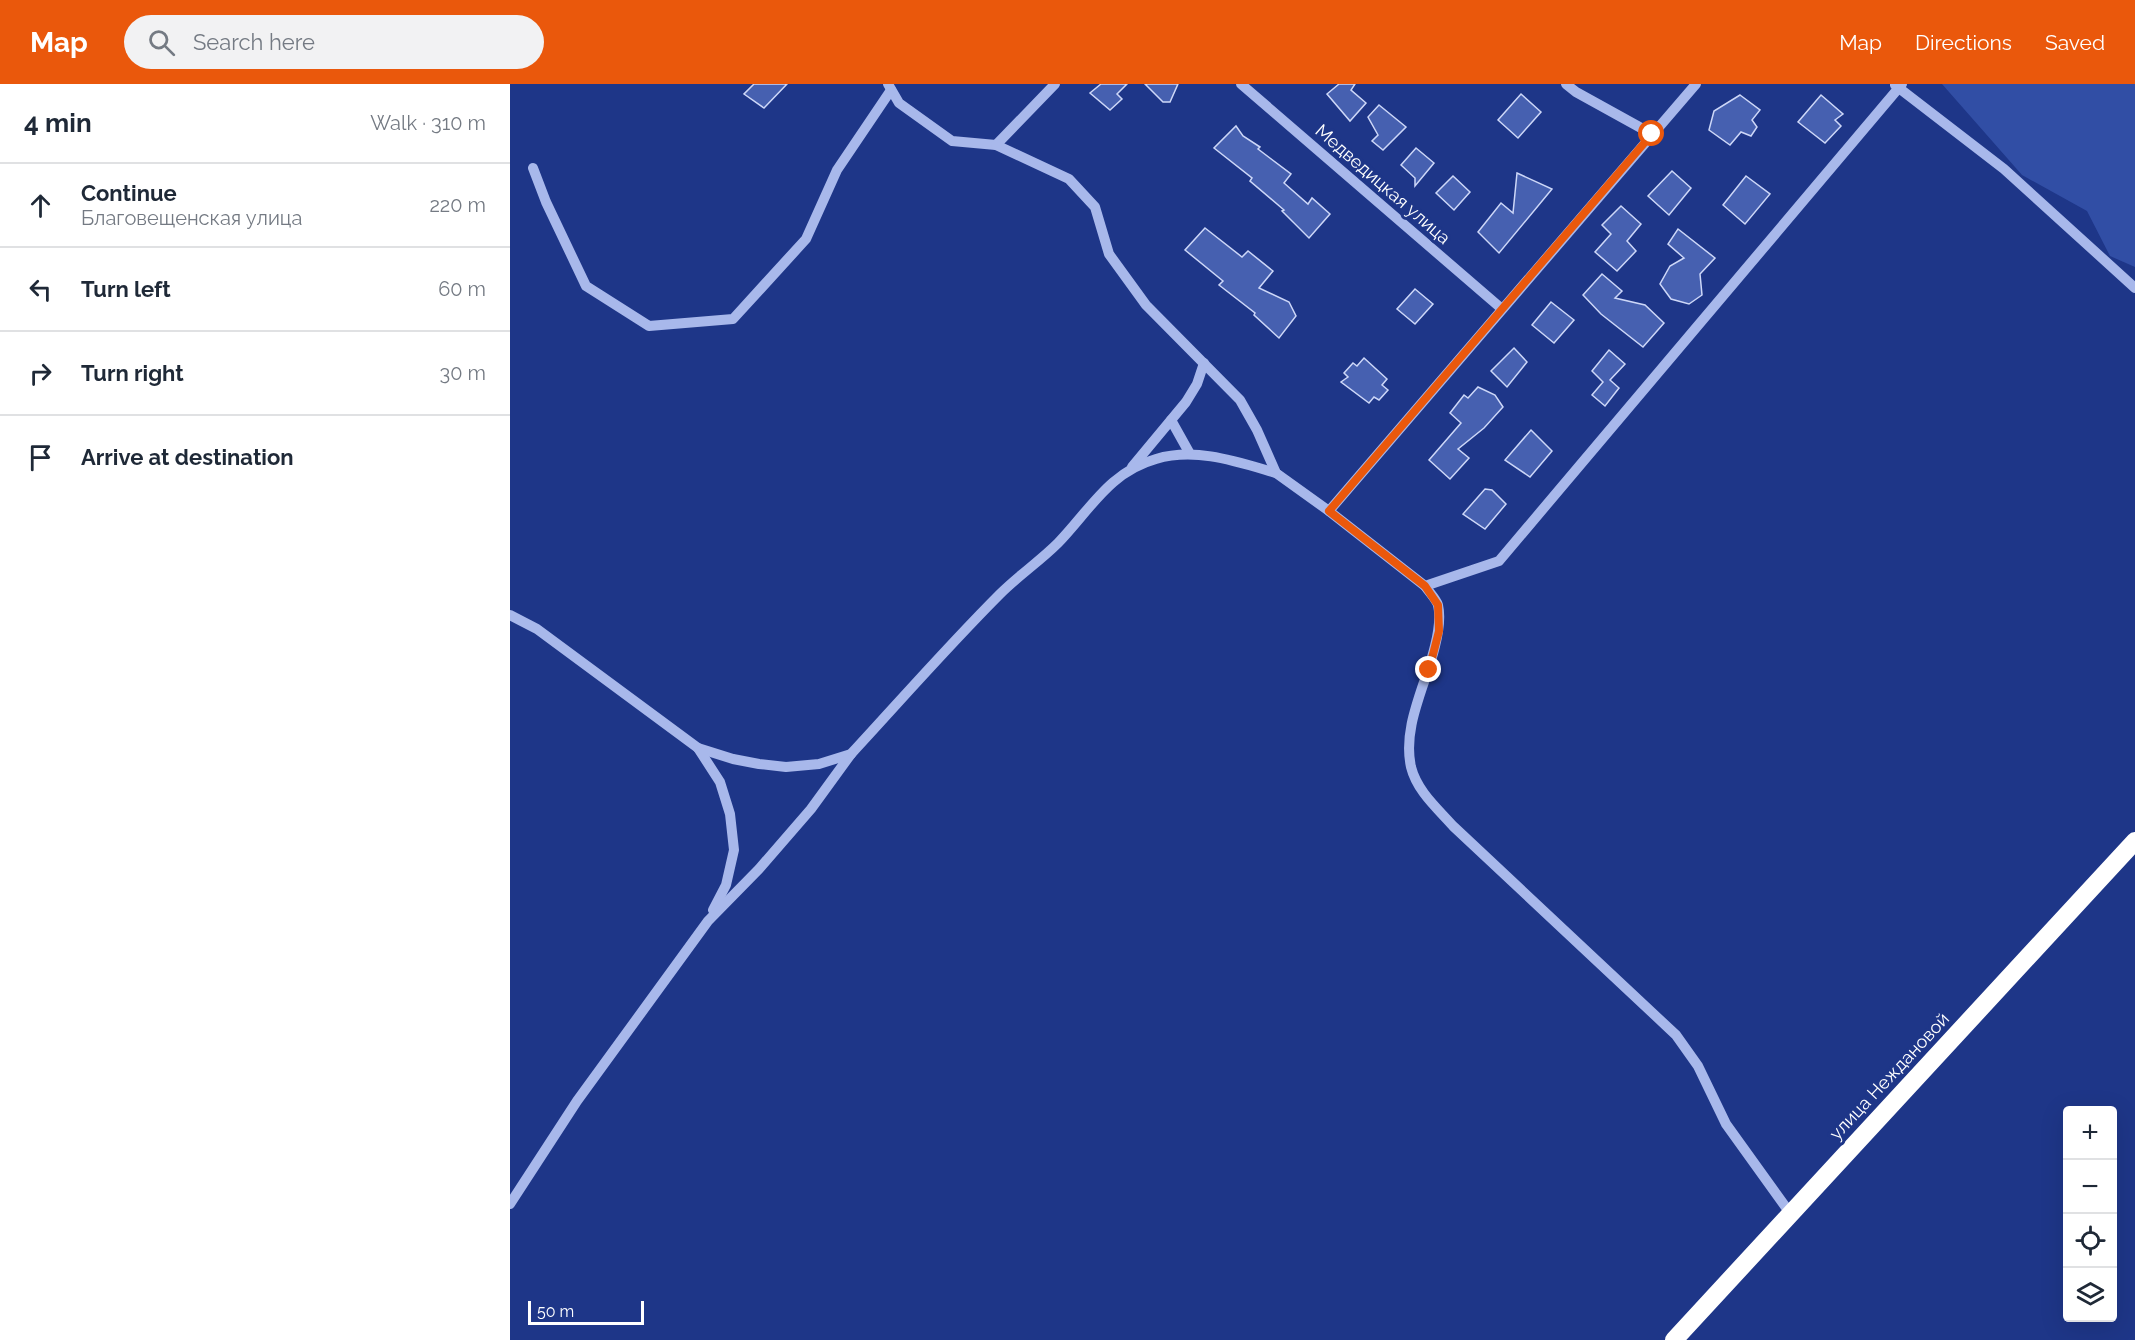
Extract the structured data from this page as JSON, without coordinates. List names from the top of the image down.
{
  "streets": {
    "highway": ["улица Неждановой"],
    "street": ["Медведицкая улица"]
  },
  "scale_bar": "50 m",
  "page": {
    "header": "Map",
    "search": "Search here",
    "nav": ["Map", "Directions", "Saved"],
    "heading": ["4 min", "Walk · 310 m"],
    "list": [
      ["Continue", "Благовещенская улица", "220 m"],
      ["Turn left", "60 m"],
      ["Turn right", "30 m"],
      "Arrive at destination"
    ],
    "map_buttons": ["+", "−"],
    "scale": "50 m"
  }
}
